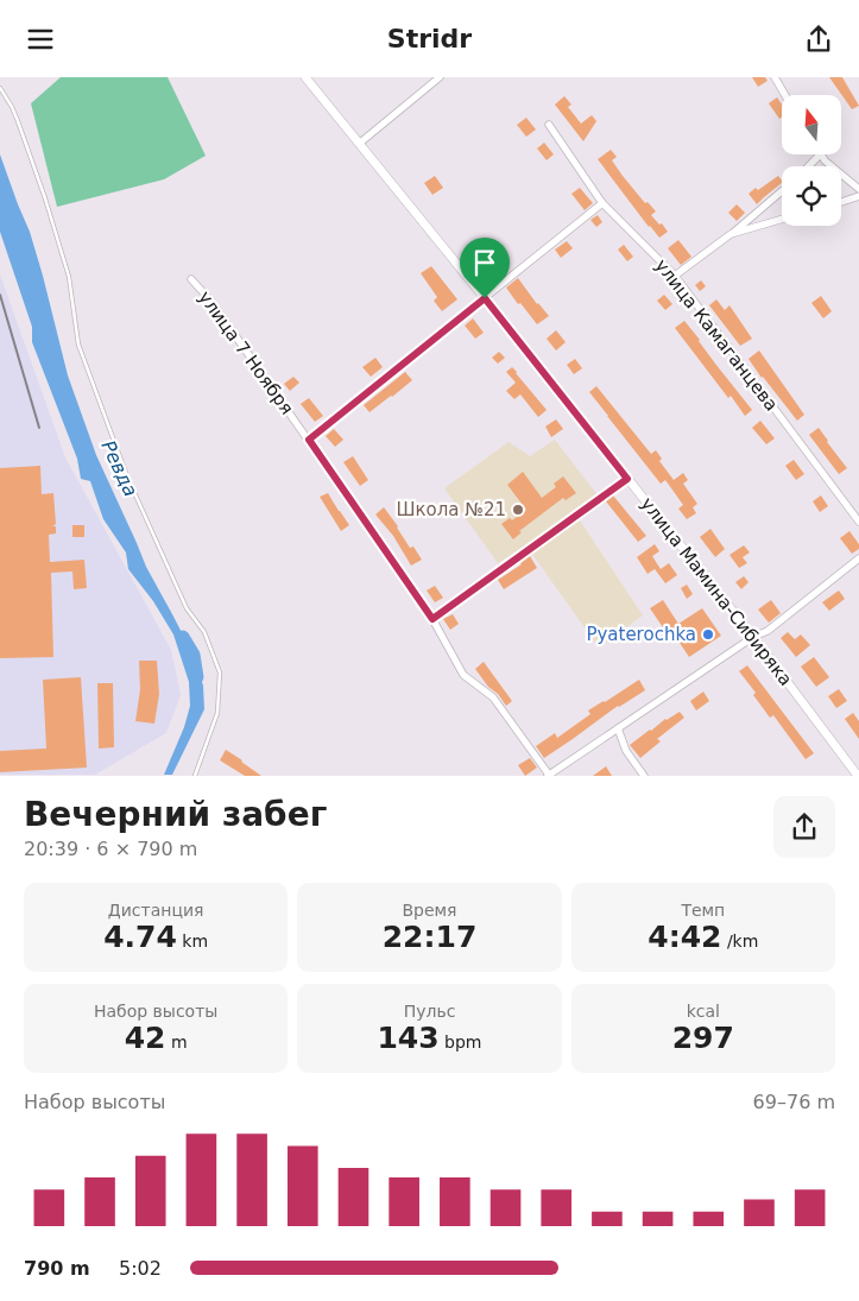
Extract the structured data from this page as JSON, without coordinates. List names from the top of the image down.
{
  "streets": {
    "street": ["улица Камаганцева", "улица 7 Ноября", "улица Мамина-Сибиряка"]
  },
  "water": ["Ревда"],
  "places": ["Школа №21", "Pyaterochka"],
  "north": "top",
  "page": {
    "header": "Stridr",
    "heading": ["Вечерний забег", "20:39 · 6 × 790 m"],
    "stats": [
      ["Дистанция", "4.74 km"],
      ["Время", "22:17"],
      ["Темп", "4:42 /km"],
      ["Набор высоты", "42 m"],
      ["Пульс", "143 bpm"],
      ["kcal", "297"]
    ],
    "chart": ["Набор высоты", "69–76 m"],
    "list": [
      {
        "name": "790 m",
        "note": "5:02"
      }
    ]
  }
}
